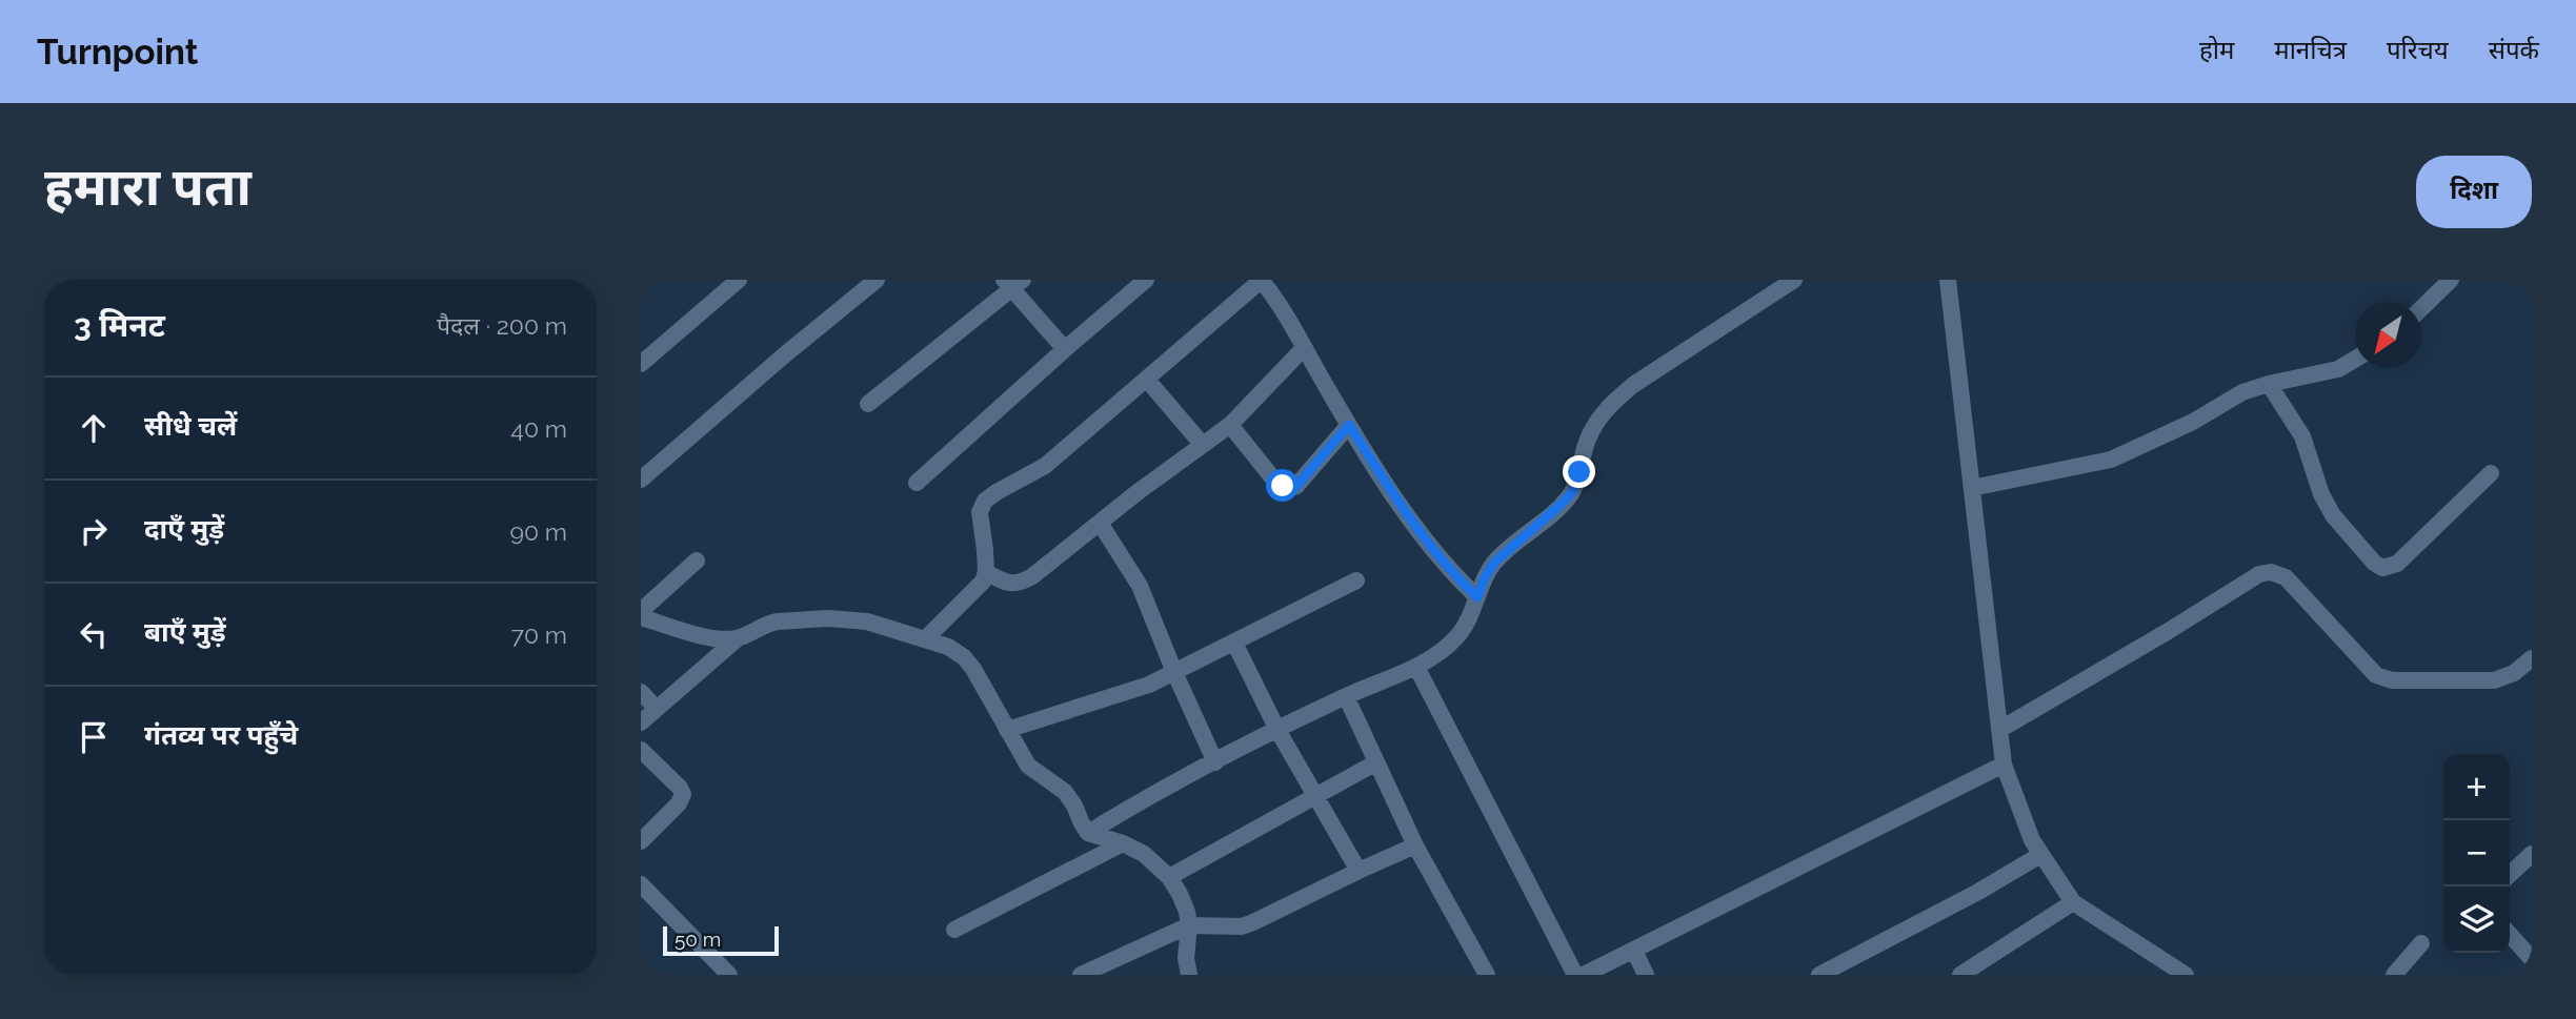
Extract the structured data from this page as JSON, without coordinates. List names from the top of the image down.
{
  "scale_bar": "50 m",
  "north": "bottom left",
  "page": {
    "header": "Turnpoint",
    "nav": [
      "होम",
      "मानचित्र",
      "परिचय",
      "संपर्क"
    ],
    "buttons": "दिशा",
    "title": "हमारा पता",
    "heading": ["3 मिनट", "पैदल · 200 m"],
    "list": [
      ["सीधे चलें", "40 m"],
      ["दाएँ मुड़ें", "90 m"],
      ["बाएँ मुड़ें", "70 m"],
      "गंतव्य पर पहुँचे"
    ],
    "map_buttons": ["+", "−"],
    "scale": "50 m"
  }
}
